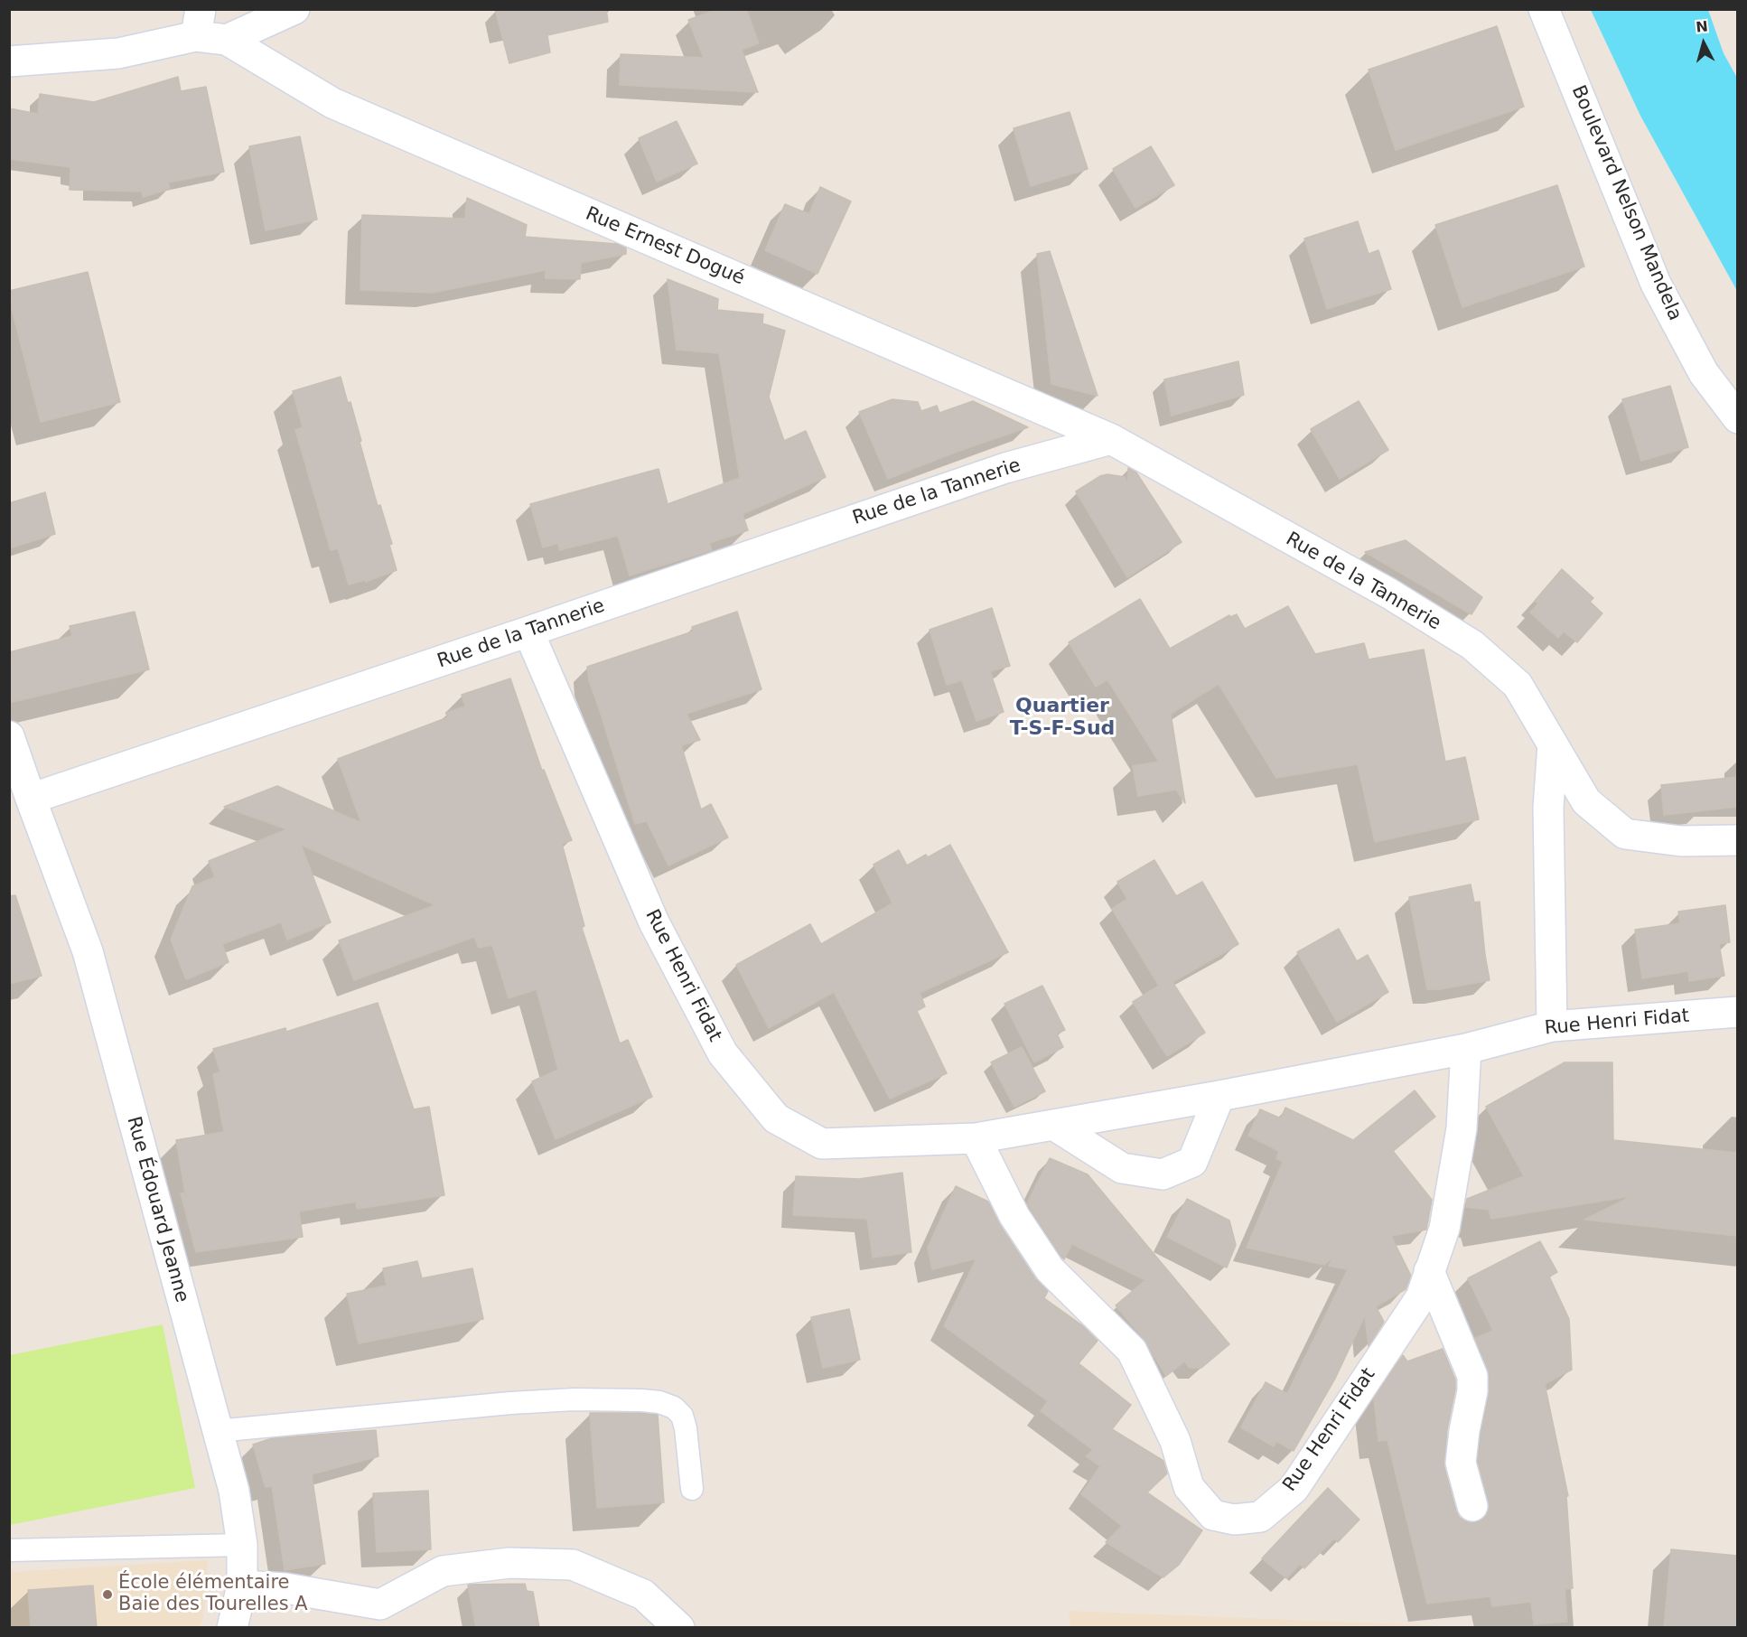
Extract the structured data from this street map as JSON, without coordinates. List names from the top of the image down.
{
  "streets": {
    "street": [
      "Boulevard Nelson Mandela",
      "Rue Ernest Dogué",
      "Rue de la Tannerie",
      "Rue Henri Fidat",
      "Rue Édouard Jeanne"
    ]
  },
  "crossings": [
    ["Rue Ernest Dogué", "Rue de la Tannerie"],
    ["Rue de la Tannerie", "Rue Henri Fidat"],
    ["Rue de la Tannerie", "Rue Édouard Jeanne"]
  ],
  "districts": ["Quartier T-S-F-Sud"],
  "places": ["École élémentaire Baie des Tourelles A"],
  "north": "top"
}
